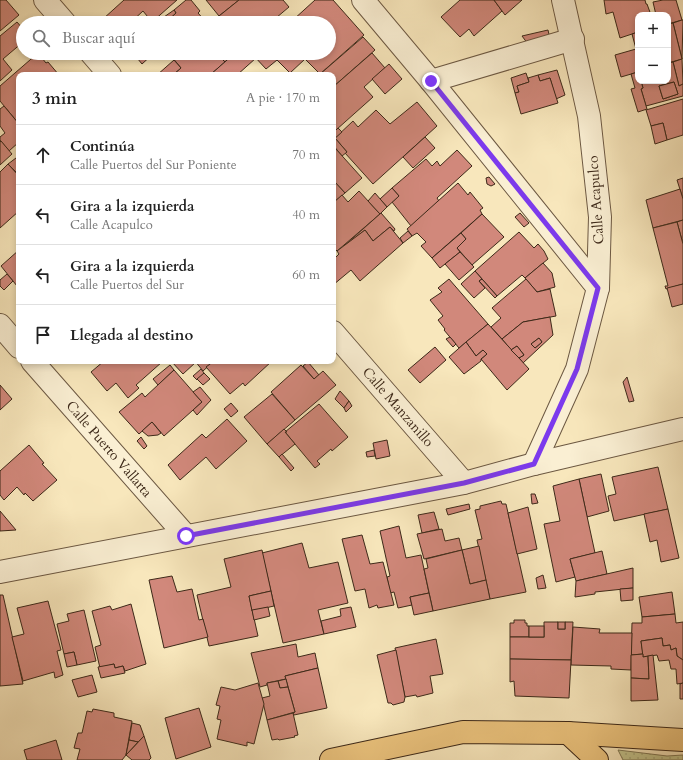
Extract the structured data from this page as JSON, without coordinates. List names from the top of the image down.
{
  "streets": {
    "street": ["Calle Acapulco", "Calle Manzanillo", "Calle Puerto Vallarta"]
  },
  "page": {
    "map_buttons": ["+", "−"],
    "search": "Buscar aquí",
    "heading": ["3 min", "A pie · 170 m"],
    "list": [
      ["Continúa", "Calle Puertos del Sur Poniente", "70 m"],
      ["Gira a la izquierda", "Calle Acapulco", "40 m"],
      ["Gira a la izquierda", "Calle Puertos del Sur", "60 m"],
      "Llegada al destino"
    ]
  }
}
